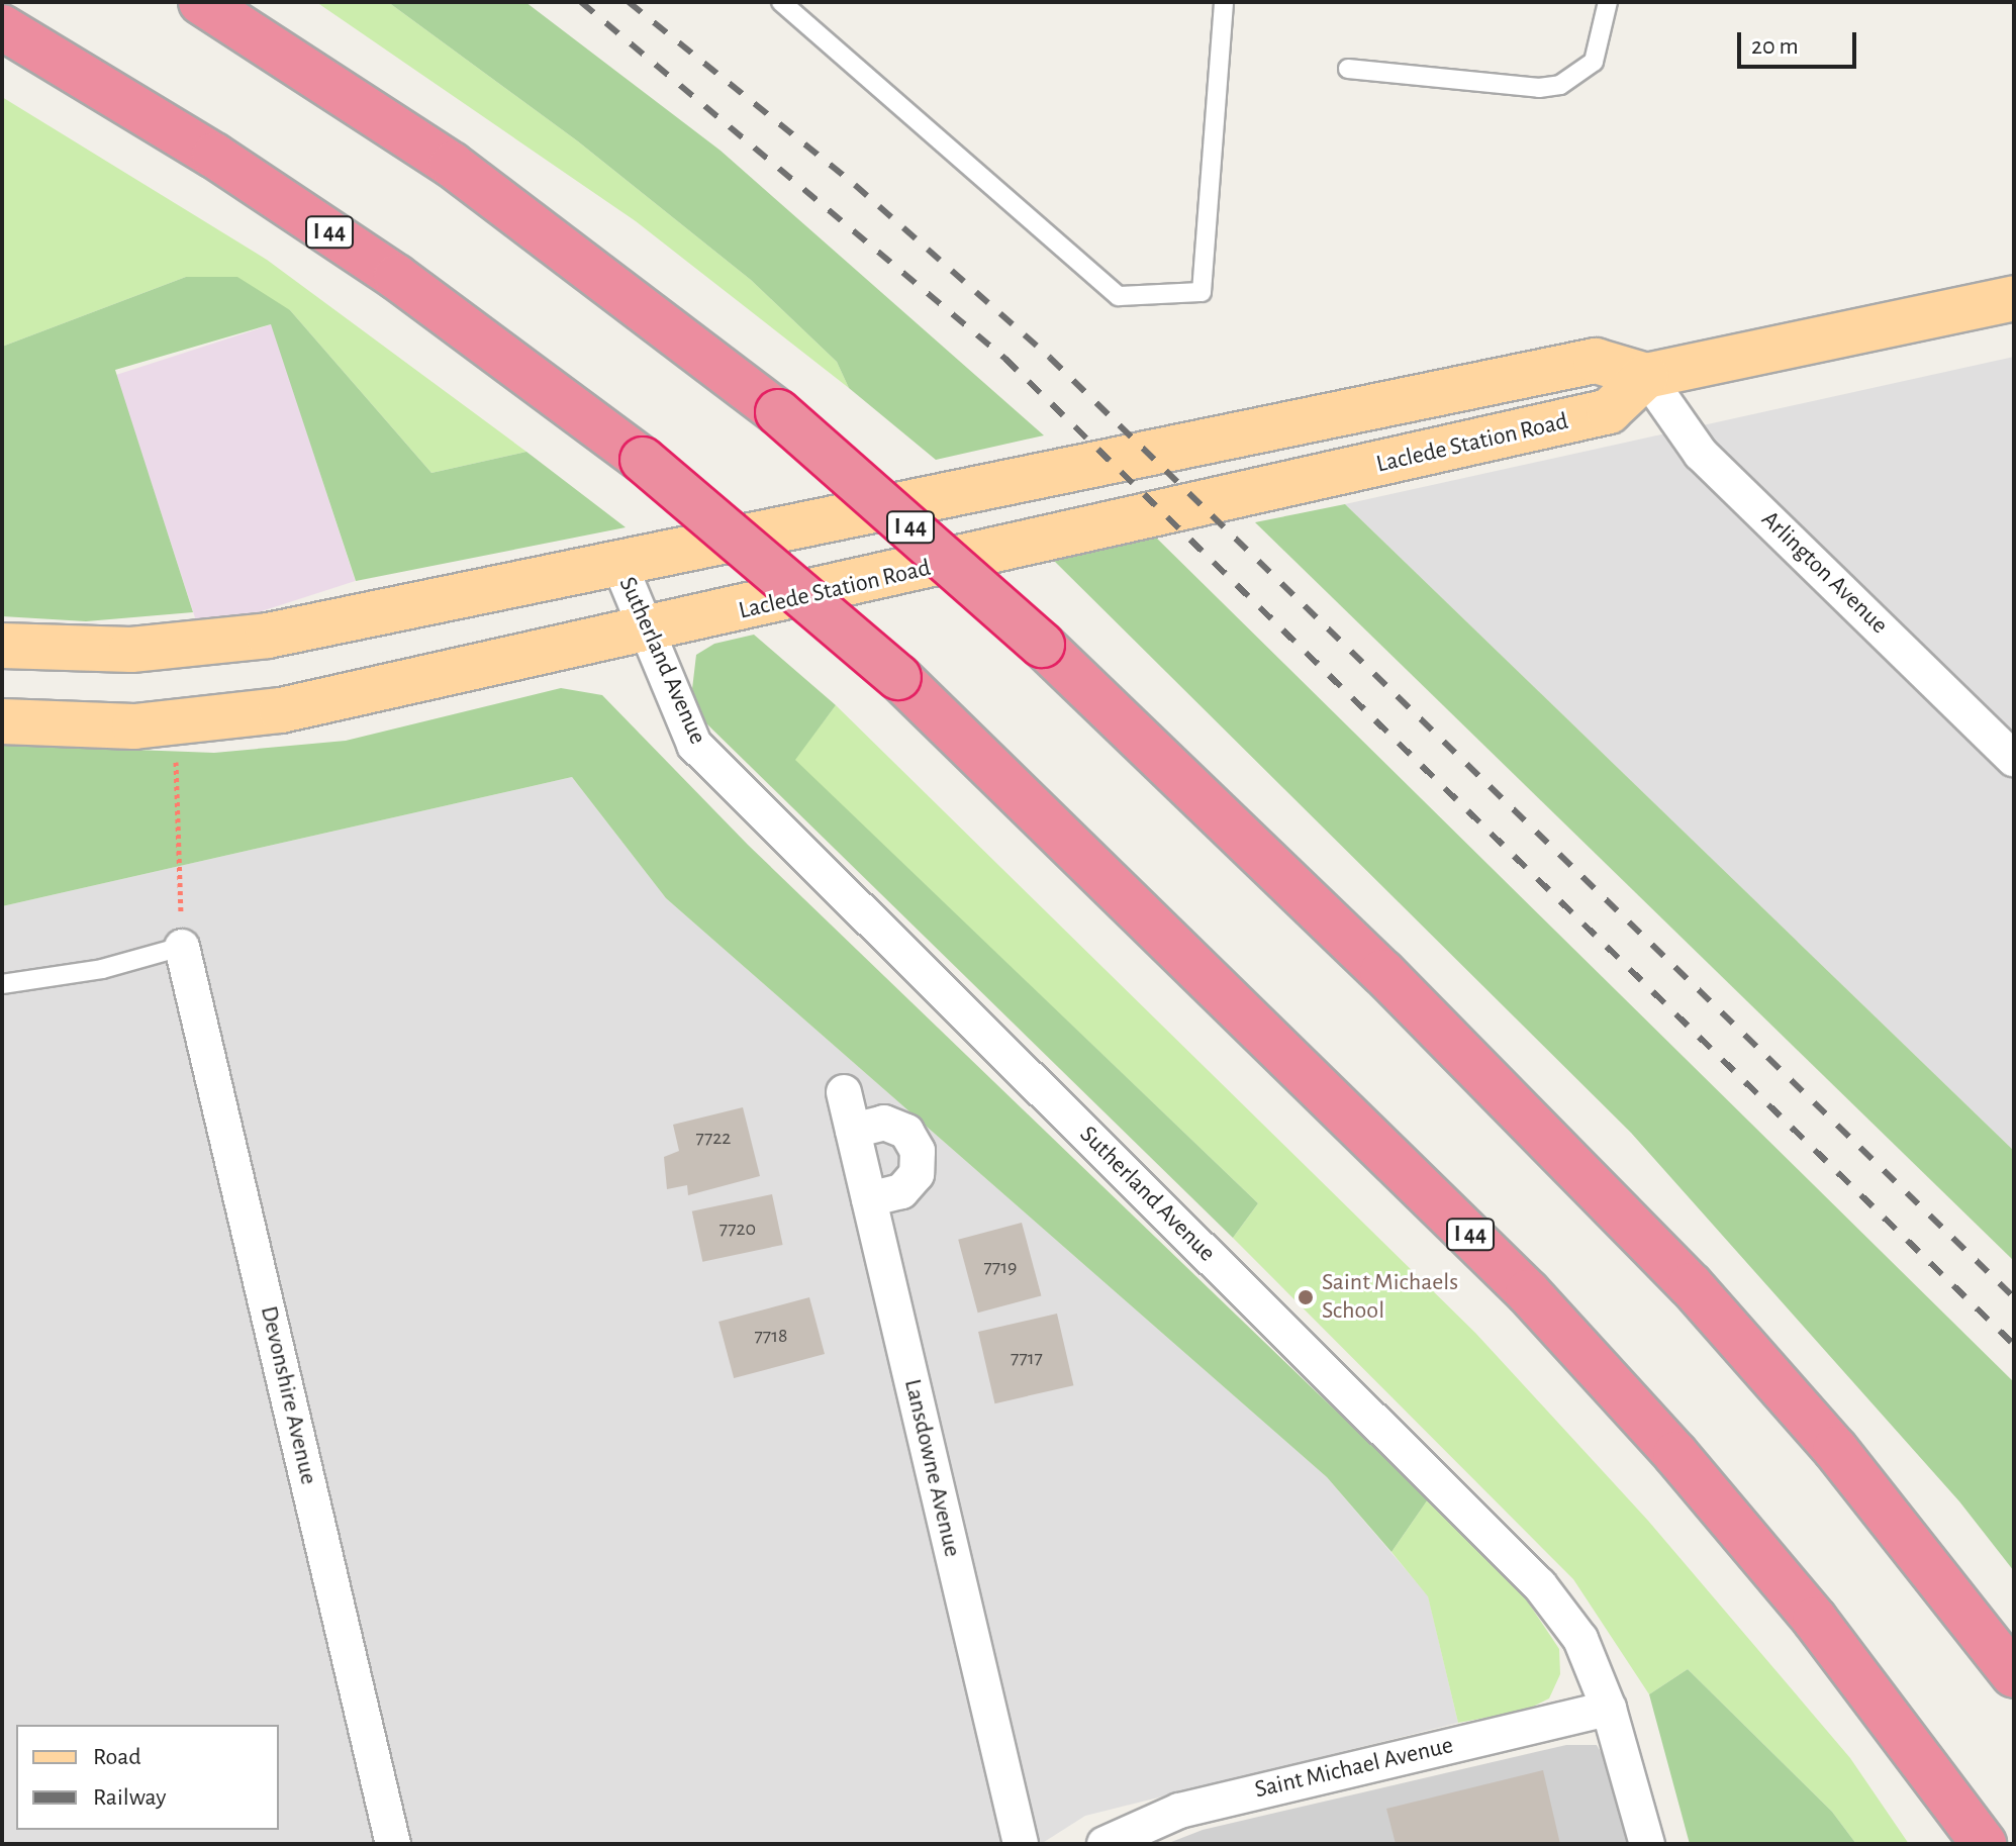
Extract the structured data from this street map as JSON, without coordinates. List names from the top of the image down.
{
  "streets": {
    "highway": ["I 44"],
    "main road": ["Laclede Station Road"],
    "street": [
      "Arlington Avenue",
      "Sutherland Avenue",
      "Devonshire Avenue",
      "Lansdowne Avenue",
      "Saint Michael Avenue"
    ]
  },
  "crossings": [
    ["Laclede Station Road", "Arlington Avenue"],
    ["Laclede Station Road", "Sutherland Avenue"],
    ["Sutherland Avenue", "Saint Michael Avenue"]
  ],
  "places": ["Saint Michaels School"],
  "house_numbers": [
    "7722",
    "7720",
    "7719",
    "7718",
    "7717"
  ],
  "legend": ["Road", "Railway"],
  "scale_bar": "20 m"
}
